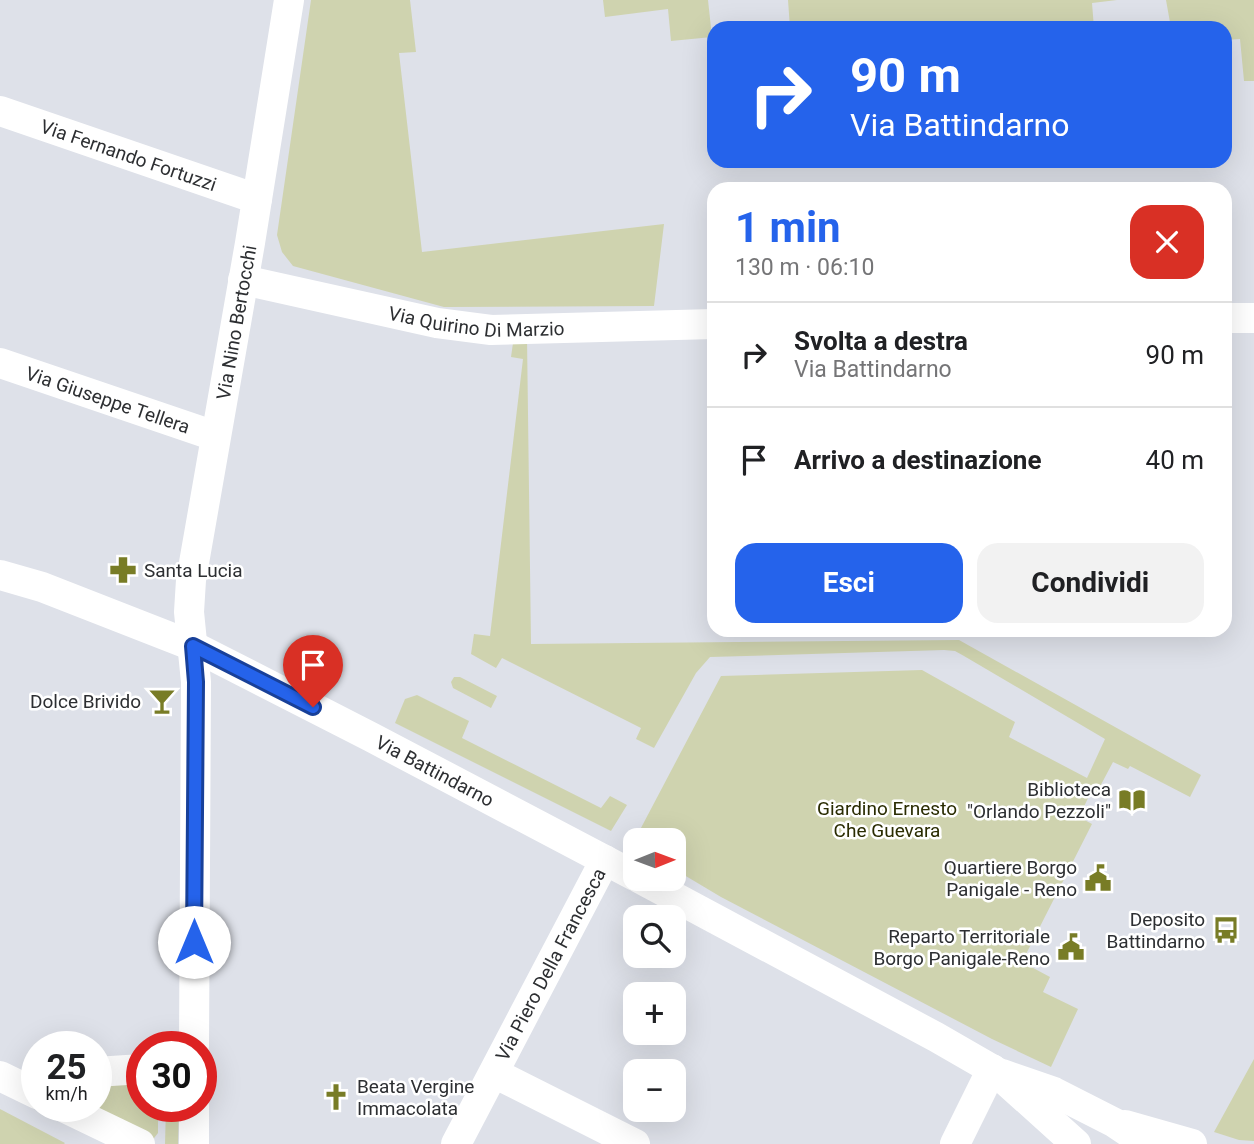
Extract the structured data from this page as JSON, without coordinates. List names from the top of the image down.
{
  "streets": {
    "street": [
      "Via Fernando Fortuzzi",
      "Via Quirino Di Marzio",
      "Via Nino Bertocchi",
      "Via Giuseppe Tellera",
      "Via Battindarno",
      "Via Piero Della Francesca"
    ]
  },
  "crossings": [
    ["Via Fernando Fortuzzi", "Via Nino Bertocchi"],
    ["Via Quirino Di Marzio", "Via Nino Bertocchi"],
    ["Via Nino Bertocchi", "Via Giuseppe Tellera"],
    ["Via Nino Bertocchi", "Via Battindarno"],
    ["Via Battindarno", "Via Piero Della Francesca"]
  ],
  "parks": ["Giardino Ernesto Che Guevara"],
  "places": {
    "pharmacy": ["Santa Lucia"],
    "bar": ["Dolce Brivido"],
    "library": ["Biblioteca \"Orlando Pezzoli\""],
    "public building": ["Quartiere Borgo Panigale - Reno", "Reparto Territoriale Borgo Panigale-Reno"],
    "bus stop": ["Deposito Battindarno"],
    "church": ["Beata Vergine Immacolata"]
  },
  "north": "right",
  "page": {
    "turn": ["90 m", "Via Battindarno"],
    "heading": ["1 min", "130 m · 06:10"],
    "list": [
      {
        "name": "Svolta a destra",
        "note": "Via Battindarno",
        "value": "90 m"
      },
      {
        "name": "Arrivo a destinazione",
        "value": "40 m"
      }
    ],
    "buttons": ["Esci", "Condividi"],
    "map_buttons": ["+", "−"],
    "speed": "25 km/h",
    "limit": "30"
  }
}
